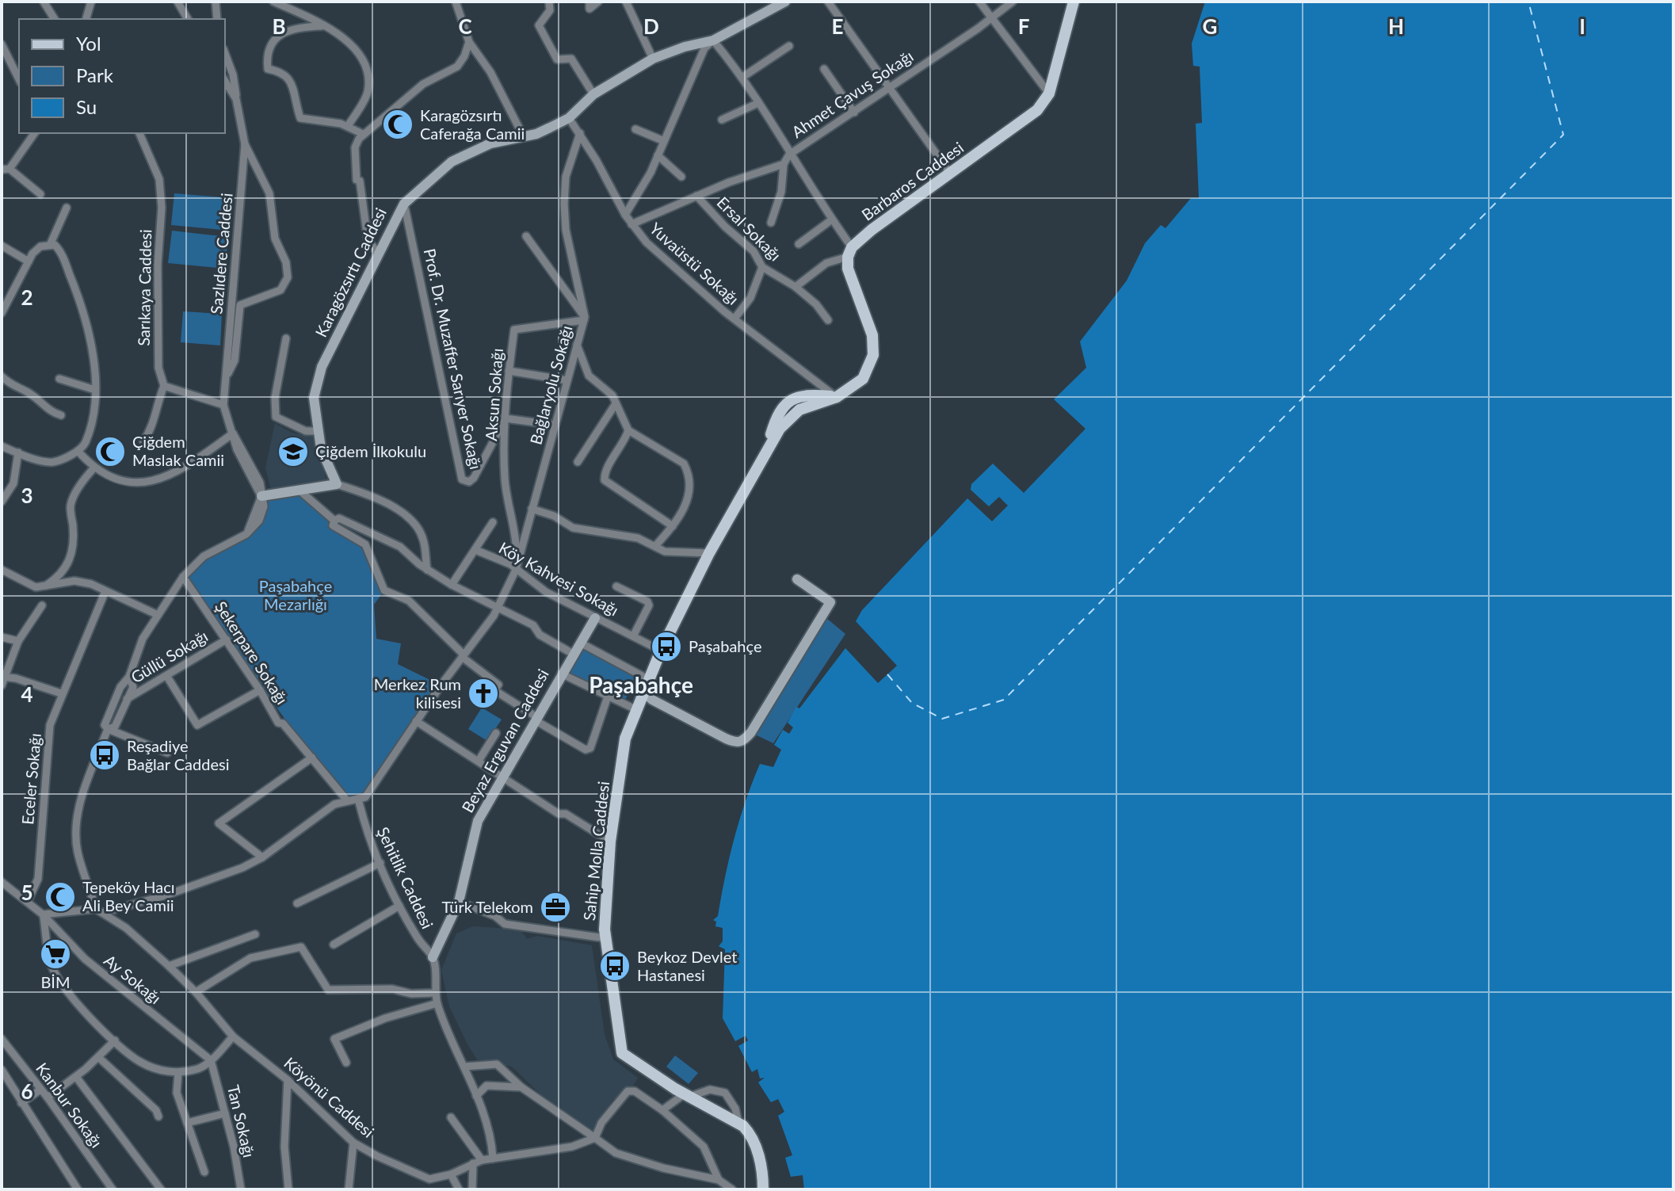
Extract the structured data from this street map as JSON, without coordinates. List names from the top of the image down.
{
  "streets": {
    "main road": ["Barbaros Caddesi", "Sahip Molla Caddesi"],
    "street": [
      "Ahmet Çavuş Sokağı",
      "Ersal Sokağı",
      "Sazlıdere Caddesi",
      "Yuvaüstü Sokağı",
      "Karagözsırtı Caddesi",
      "Sarıkaya Caddesi",
      "Prof. Dr. Muzaffer Sarıyer Sokağı",
      "Bağlaryolu Sokağı",
      "Aksun Sokağı",
      "Köy Kahvesi Sokağı",
      "Şekerpare Sokağı",
      "Güllü Sokağı",
      "Beyaz Erguvan Caddesi",
      "Eceler Sokağı",
      "Şehitlik Caddesi",
      "Ay Sokağı",
      "Köyönü Caddesi",
      "Kanbur Sokağı",
      "Tan Sokağı"
    ]
  },
  "crossings": [
    ["Yuvaüstü Sokağı", "Karagözsırtı Caddesi"],
    ["Yuvaüstü Sokağı", "Bağlaryolu Sokağı"],
    ["Karagözsırtı Caddesi", "Prof. Dr. Muzaffer Sarıyer Sokağı"],
    ["Prof. Dr. Muzaffer Sarıyer Sokağı", "Aksun Sokağı"],
    ["Bağlaryolu Sokağı", "Aksun Sokağı"],
    ["Bağlaryolu Sokağı", "Köy Kahvesi Sokağı"],
    ["Aksun Sokağı", "Köy Kahvesi Sokağı"],
    ["Köy Kahvesi Sokağı", "Beyaz Erguvan Caddesi"],
    ["Şekerpare Sokağı", "Güllü Sokağı"],
    ["Beyaz Erguvan Caddesi", "Şehitlik Caddesi"],
    ["Eceler Sokağı", "Ay Sokağı"],
    ["Ay Sokağı", "Tan Sokağı"]
  ],
  "districts": ["Paşabahçe"],
  "parks": ["Paşabahçe Mezarlığı"],
  "places": {
    "mosque": ["Karagözsırtı Caferağa Camii", "Çiğdem Maslak Camii", "Tepeköy Hacı Ali Bey Camii"],
    "school or university": ["Çiğdem İlkokulu"],
    "bus stop": ["Paşabahçe", "Reşadiye Bağlar Caddesi", "Beykoz Devlet Hastanesi"],
    "church": ["Merkez Rum kilisesi"],
    "office": ["Türk Telekom"],
    "supermarket": ["BİM"]
  },
  "legend": ["Yol", "Park", "Su"],
  "grid": {
    "columns": [
      "B",
      "C",
      "D",
      "E",
      "F",
      "G",
      "H",
      "I"
    ],
    "rows": [
      "2",
      "3",
      "4",
      "5",
      "6"
    ]
  }
}
